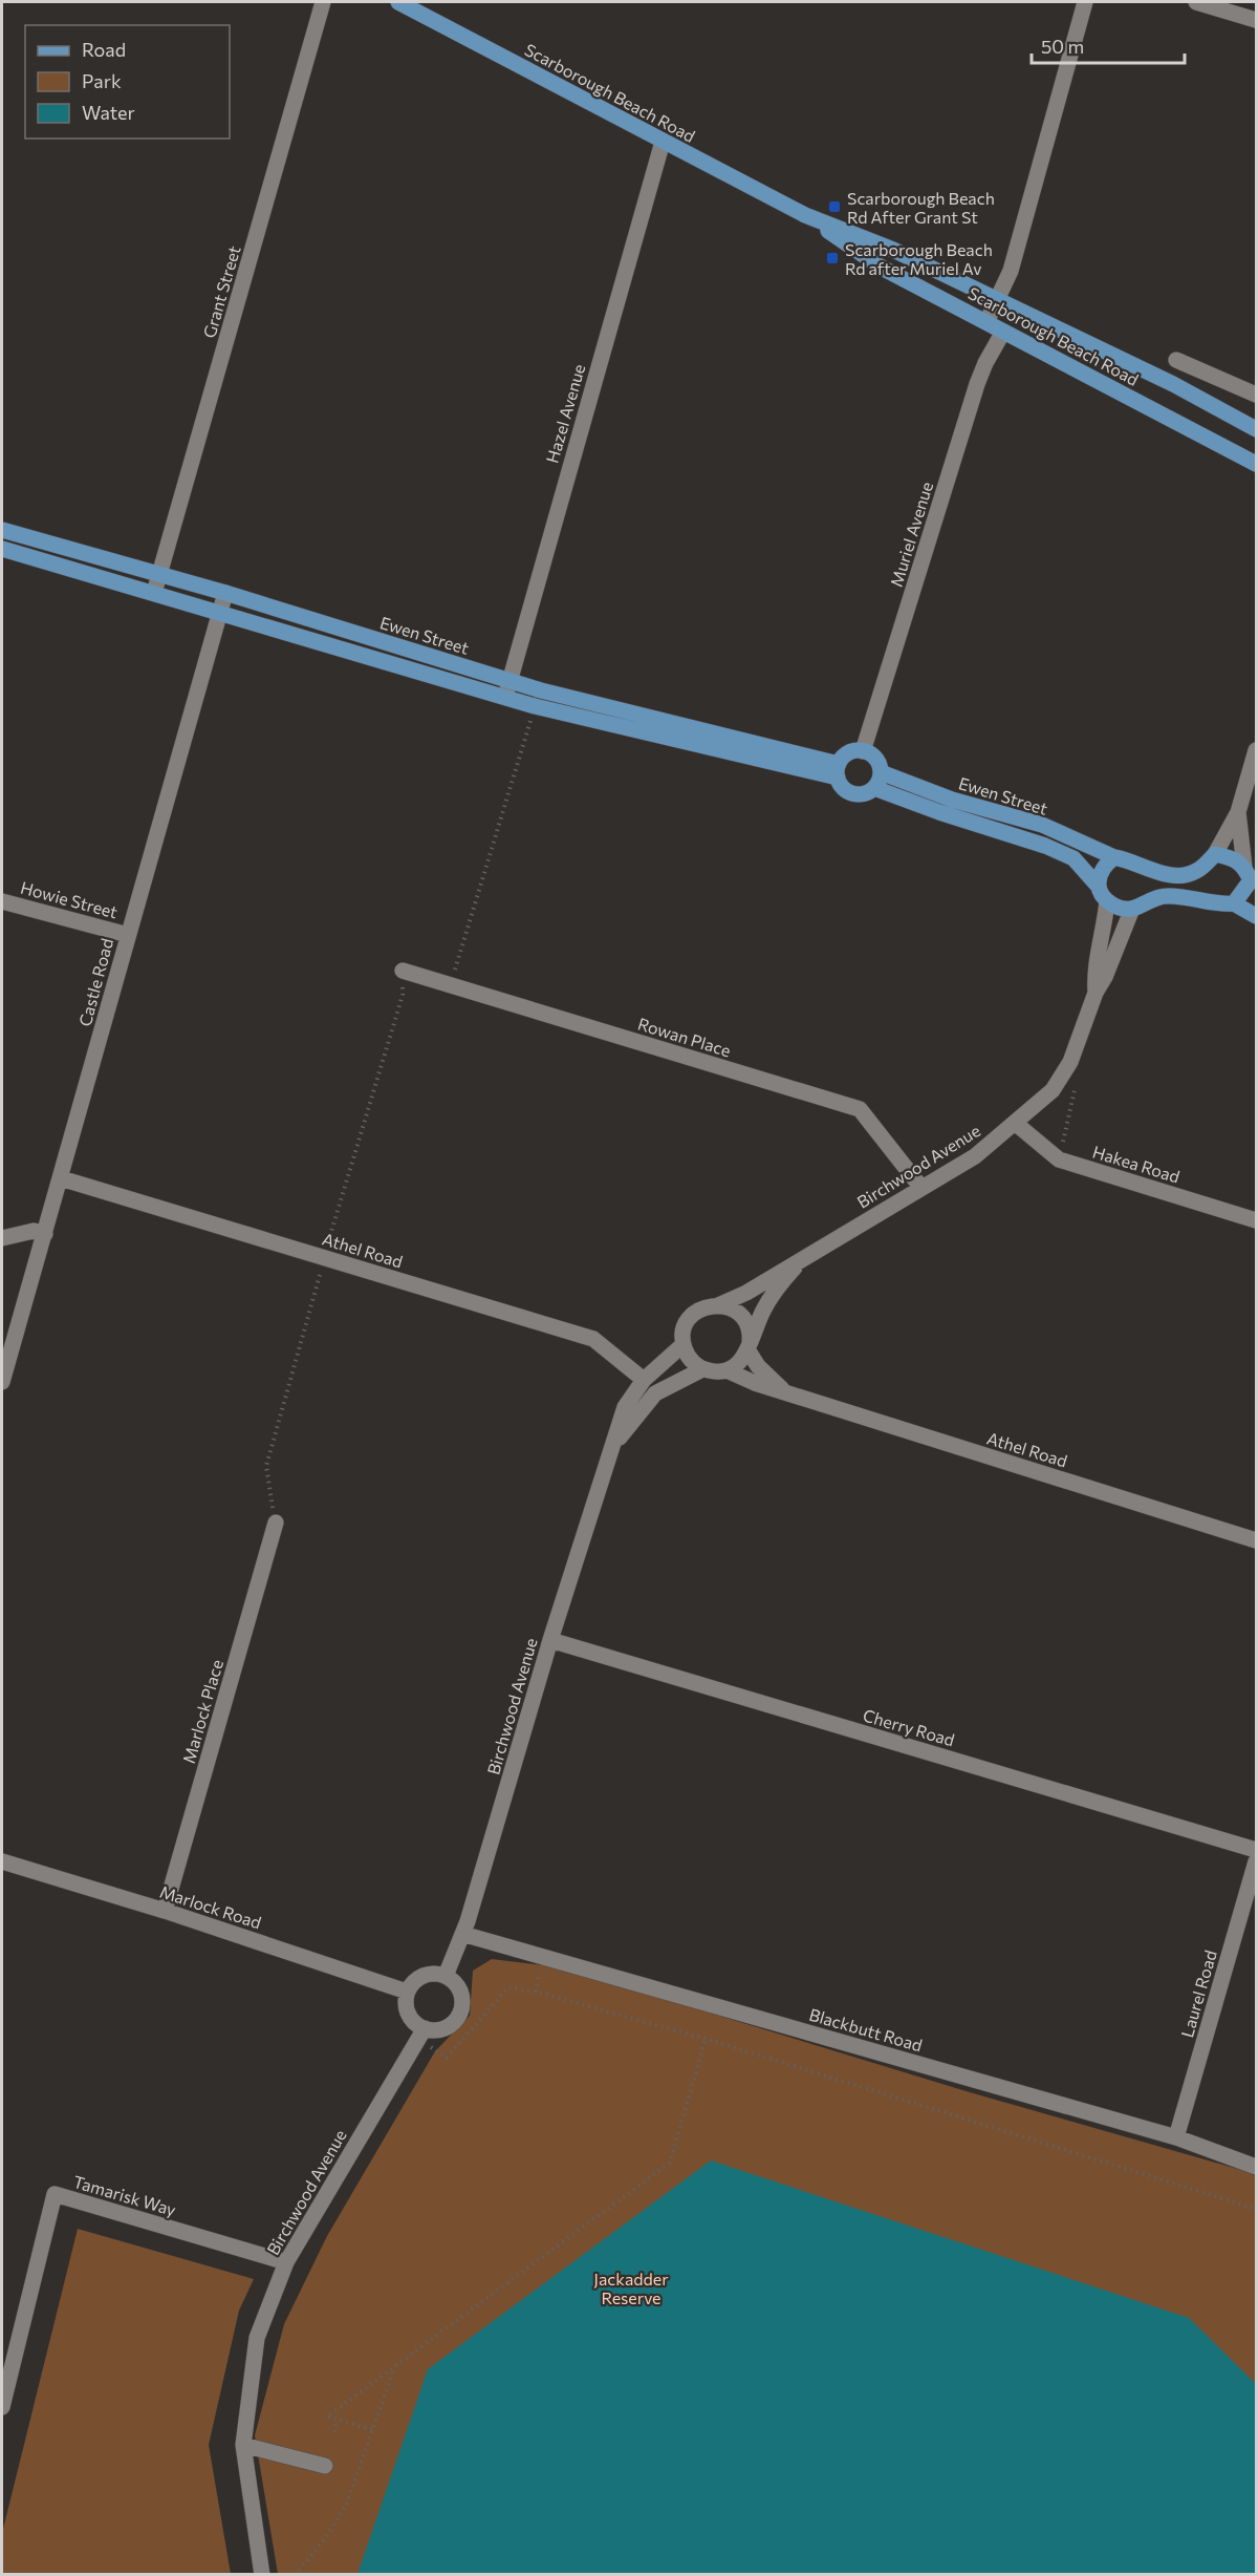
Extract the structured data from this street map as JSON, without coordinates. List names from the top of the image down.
{
  "streets": {
    "main road": ["Scarborough Beach Road", "Ewen Street"],
    "street": [
      "Grant Street",
      "Hazel Avenue",
      "Muriel Avenue",
      "Howie Street",
      "Castle Road",
      "Rowan Place",
      "Hakea Road",
      "Birchwood Avenue",
      "Athel Road",
      "Marlock Place",
      "Cherry Road",
      "Marlock Road",
      "Laurel Road",
      "Blackbutt Road",
      "Tamarisk Way"
    ]
  },
  "crossings": [
    ["Scarborough Beach Road", "Hazel Avenue"],
    ["Scarborough Beach Road", "Muriel Avenue"],
    ["Grant Street", "Ewen Street"],
    ["Hazel Avenue", "Ewen Street"],
    ["Muriel Avenue", "Ewen Street"],
    ["Ewen Street", "Castle Road"],
    ["Ewen Street", "Birchwood Avenue"],
    ["Howie Street", "Castle Road"],
    ["Castle Road", "Athel Road"],
    ["Rowan Place", "Birchwood Avenue"],
    ["Hakea Road", "Birchwood Avenue"],
    ["Birchwood Avenue", "Athel Road"],
    ["Birchwood Avenue", "Cherry Road"],
    ["Birchwood Avenue", "Marlock Road"],
    ["Birchwood Avenue", "Blackbutt Road"],
    ["Birchwood Avenue", "Tamarisk Way"],
    ["Marlock Place", "Marlock Road"],
    ["Laurel Road", "Blackbutt Road"]
  ],
  "parks": ["Jackadder Reserve"],
  "places": {
    "transit": ["Scarborough Beach Rd After Grant St", "Scarborough Beach Rd after Muriel Av"]
  },
  "legend": ["Road", "Park", "Water"],
  "scale_bar": "50 m"
}
